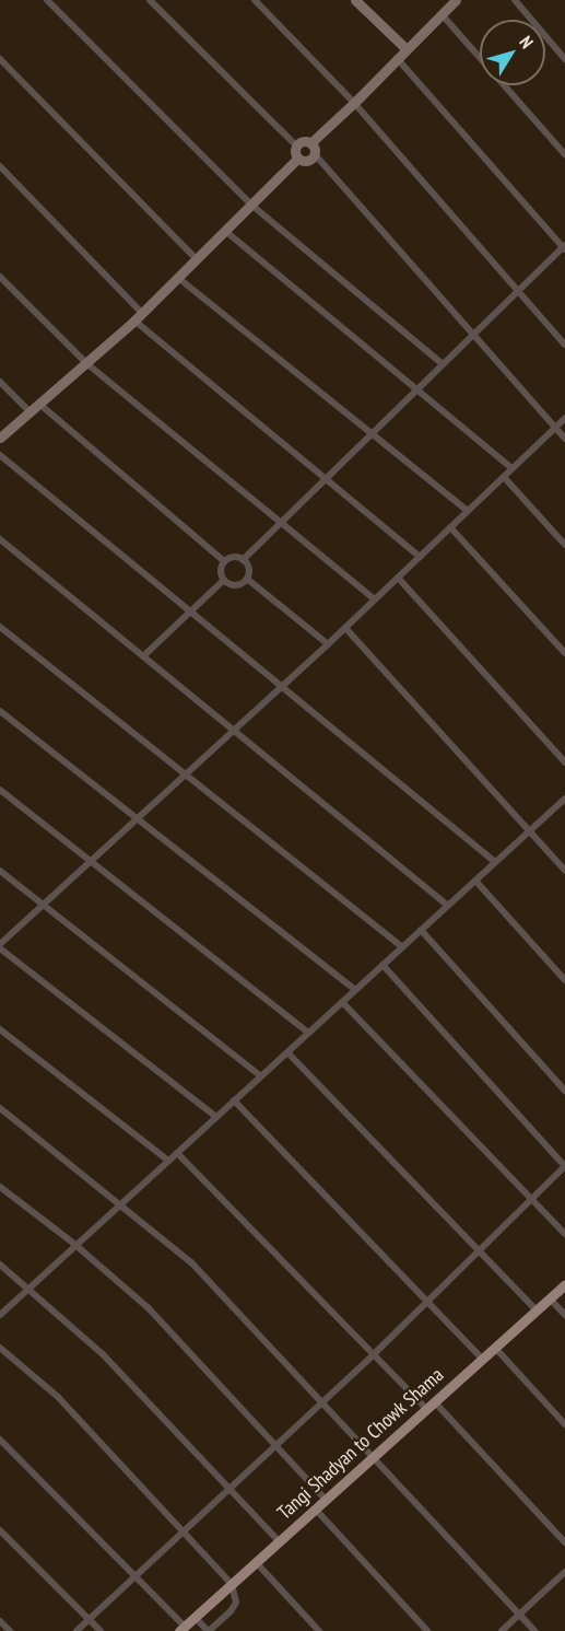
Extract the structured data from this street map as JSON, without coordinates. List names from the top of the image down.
{
  "streets": {
    "main road": ["Tangi Shadyan to Chowk Shama"]
  },
  "north": "top right"
}
